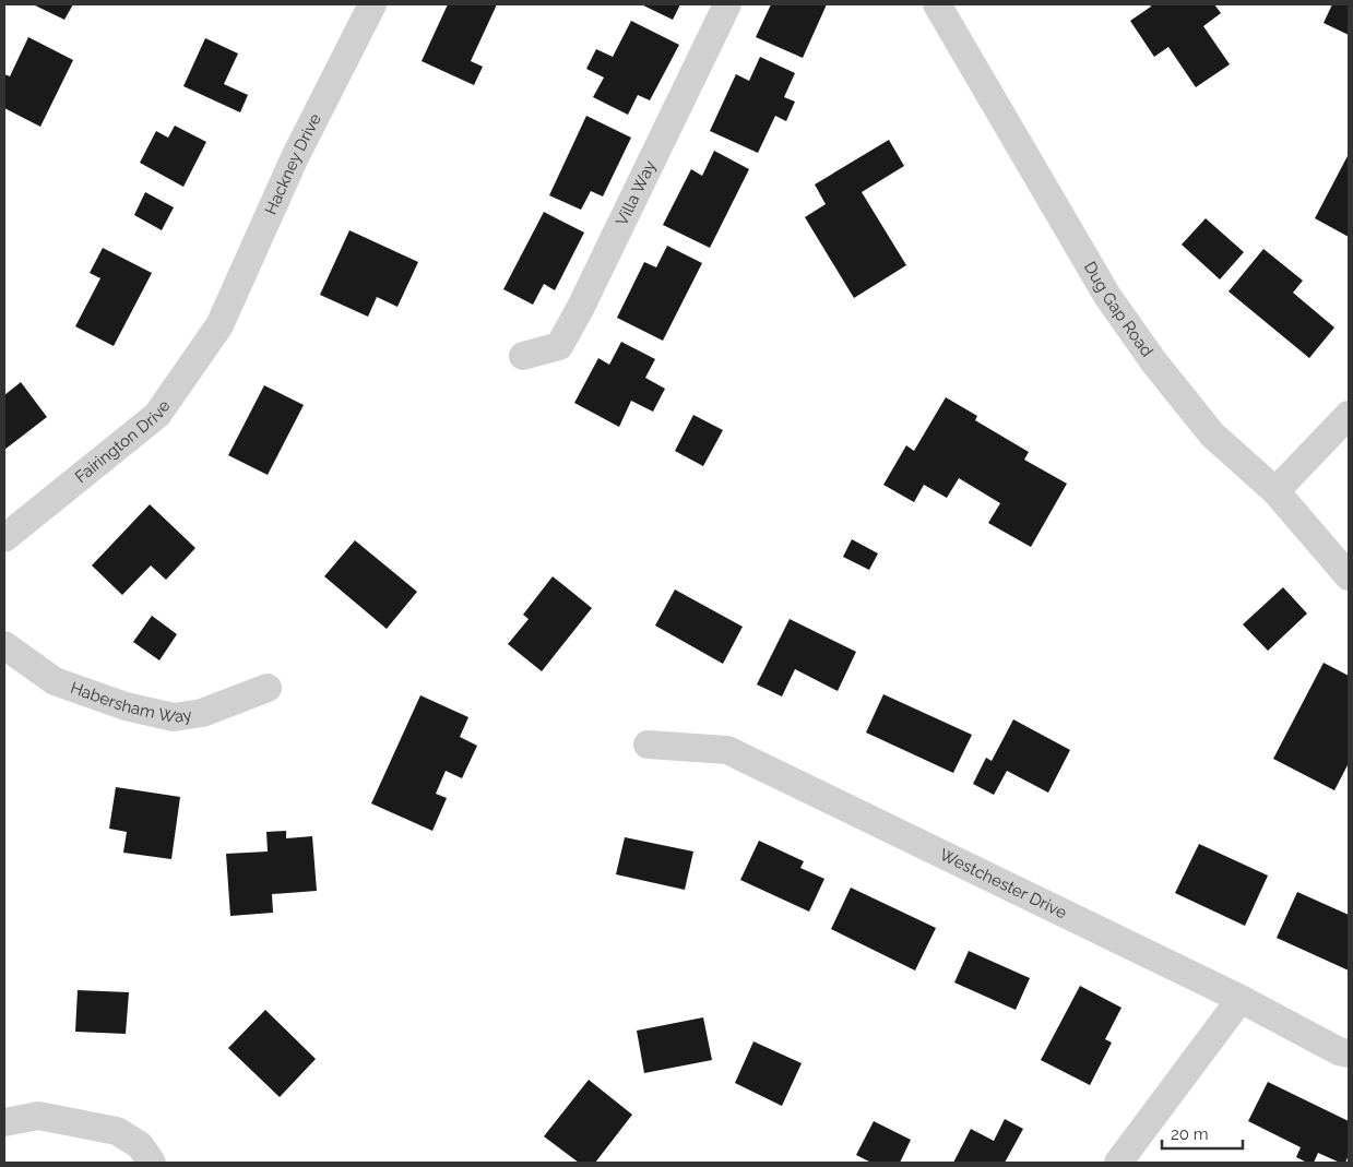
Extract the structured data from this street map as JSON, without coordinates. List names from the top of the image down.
{
  "streets": {
    "street": [
      "Hackney Drive",
      "Villa Way",
      "Dug Gap Road",
      "Fairington Drive",
      "Habersham Way",
      "Westchester Drive"
    ]
  },
  "crossings": [
    ["Hackney Drive", "Fairington Drive"]
  ],
  "scale_bar": "20 m"
}
